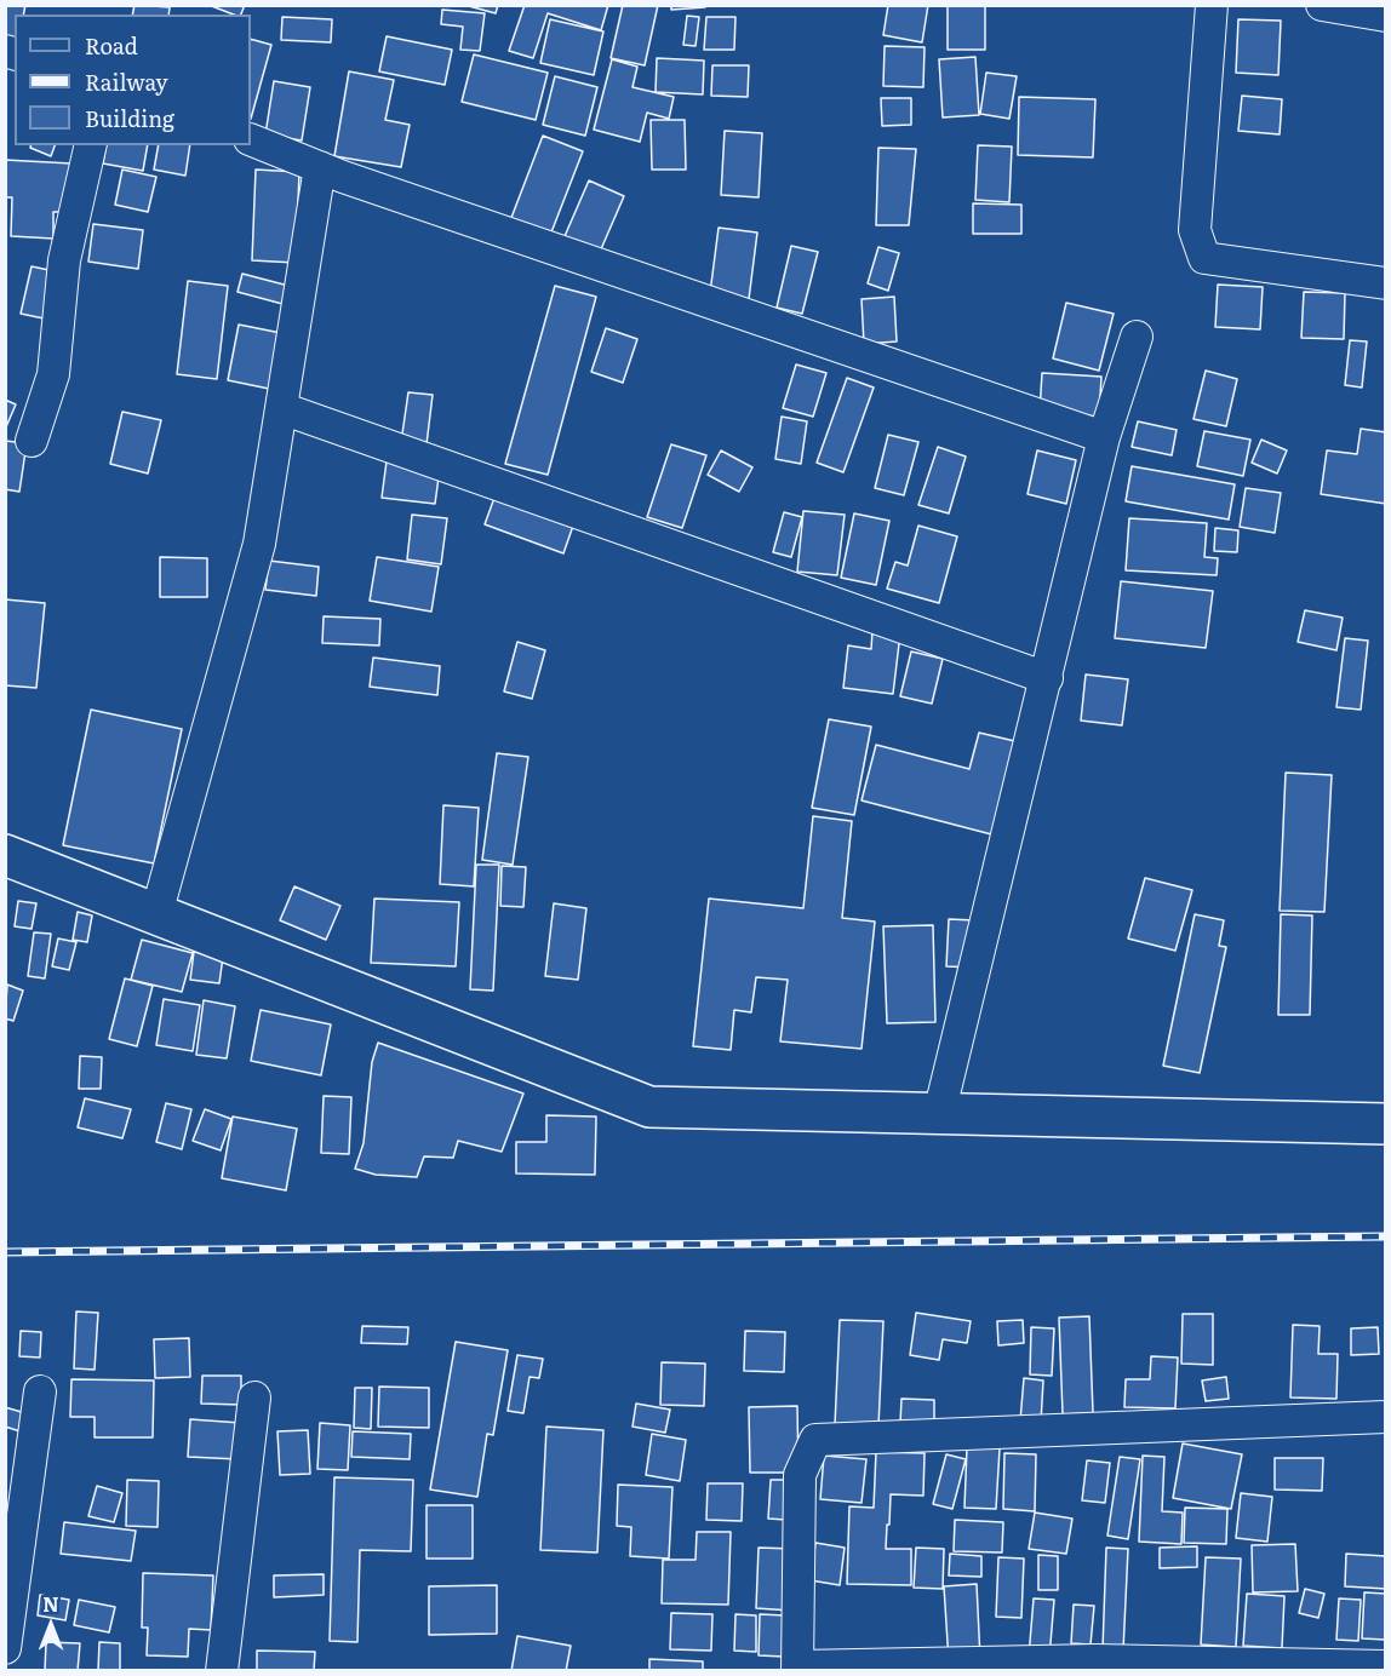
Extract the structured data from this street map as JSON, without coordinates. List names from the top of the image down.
{
  "legend": ["Road", "Railway", "Building"],
  "north": "top"
}
